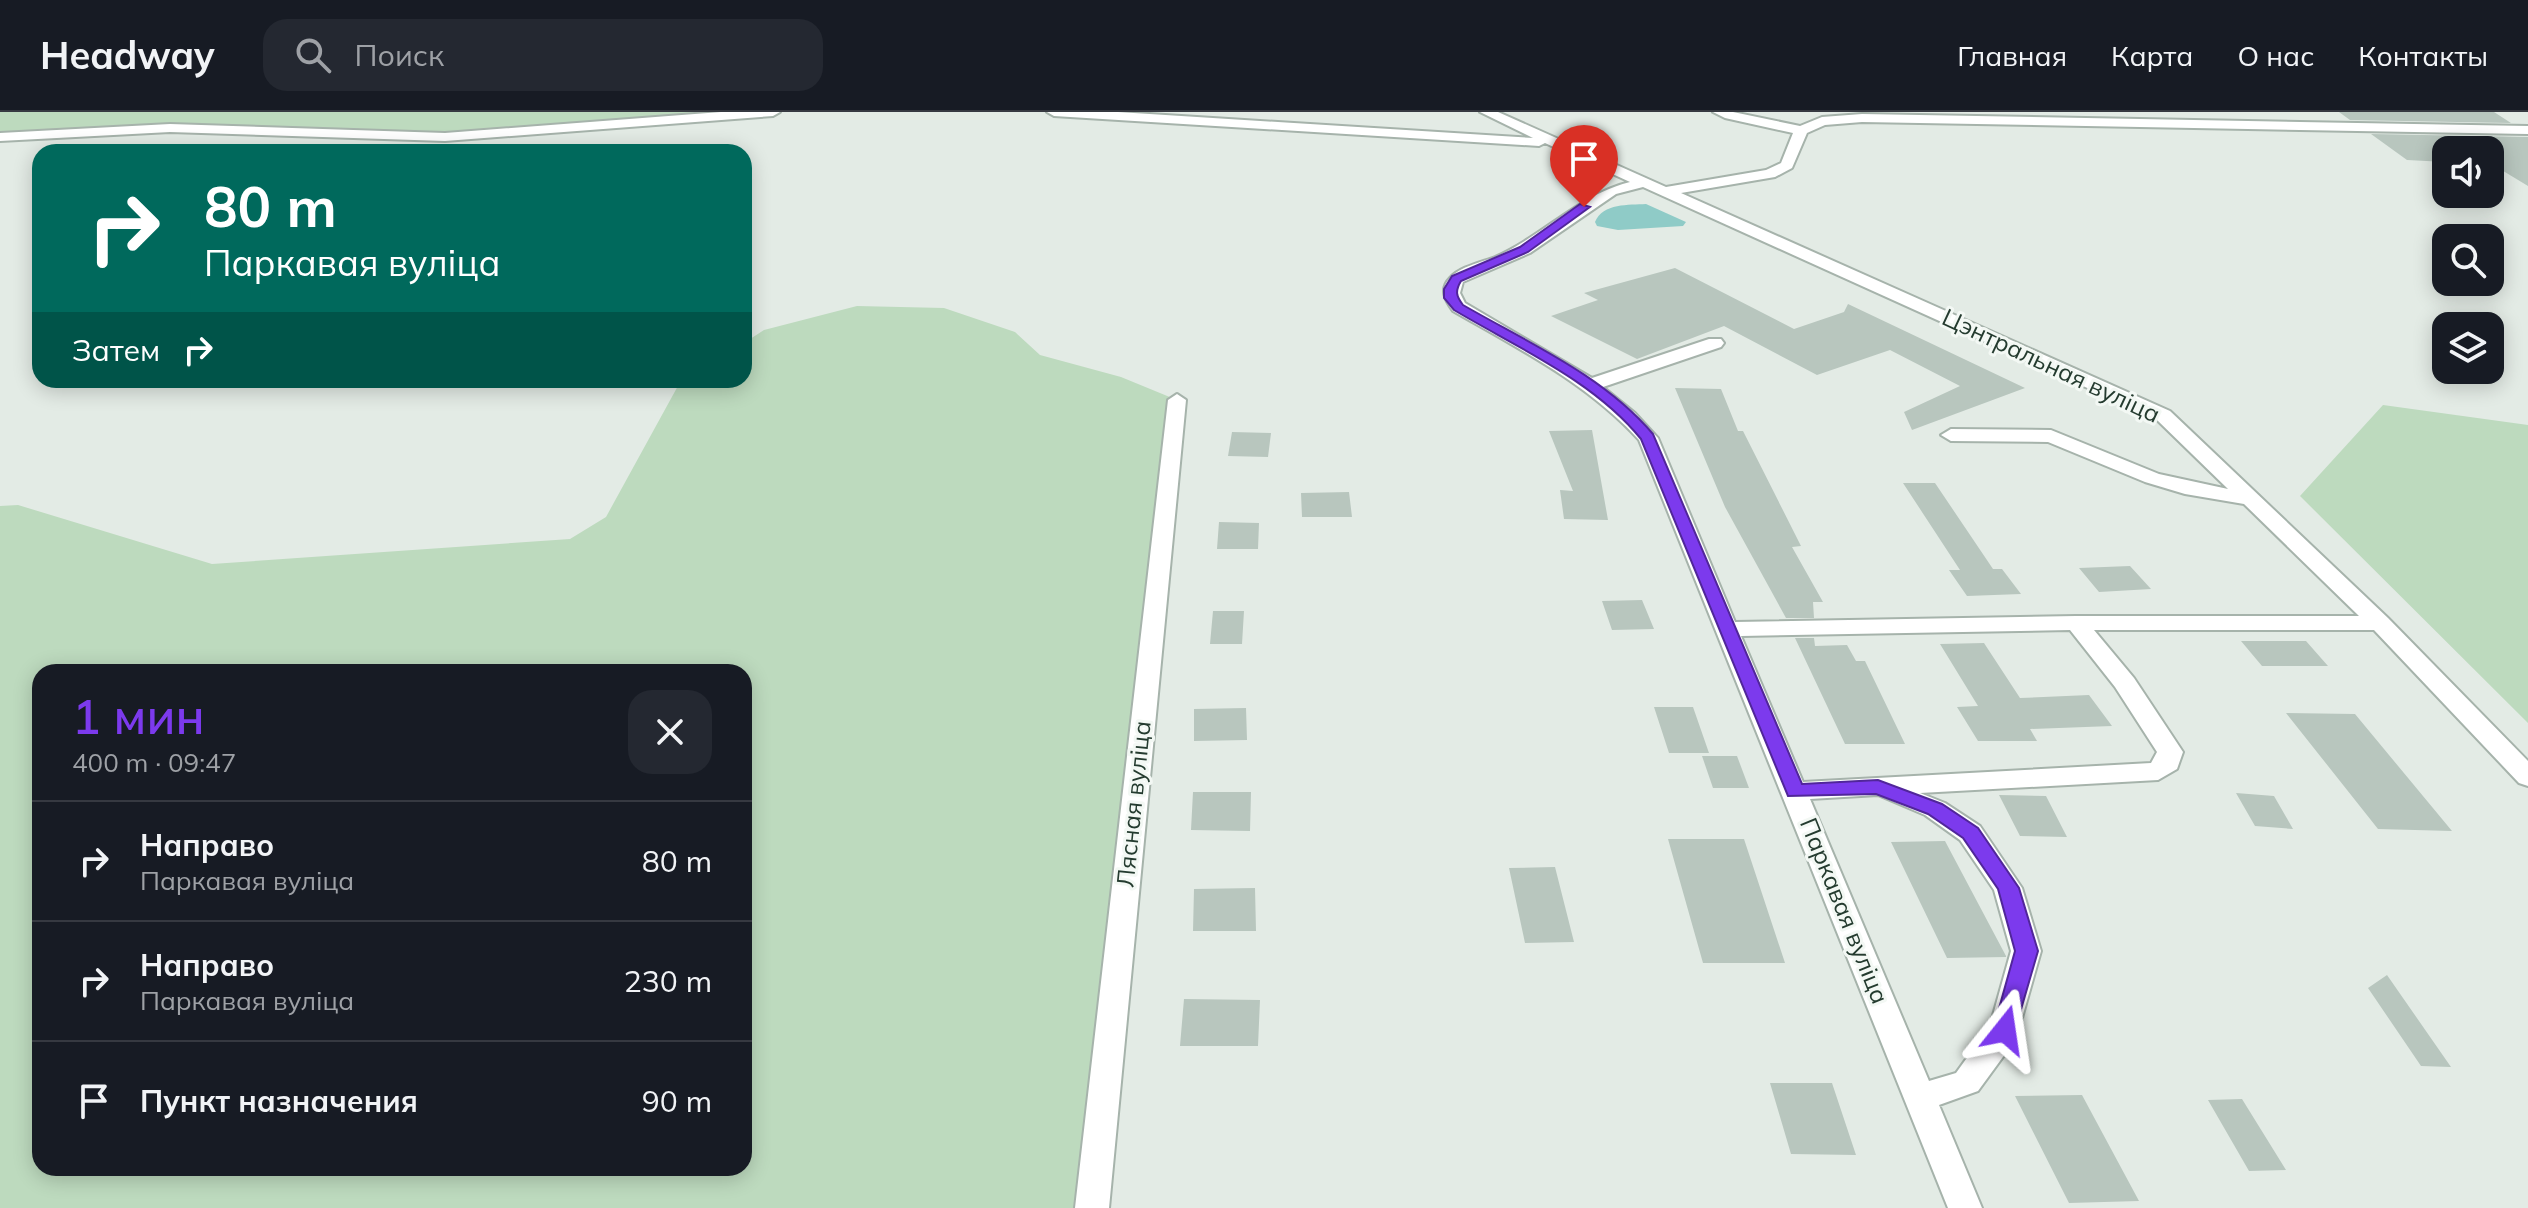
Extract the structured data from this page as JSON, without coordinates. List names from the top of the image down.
{
  "streets": {
    "street": ["Цэнтральная вуліца", "Лясная вуліца", "Паркавая вуліца"]
  },
  "crossings": [
    ["Цэнтральная вуліца", "Паркавая вуліца"]
  ],
  "page": {
    "header": "Headway",
    "search": "Поиск",
    "nav": [
      "Главная",
      "Карта",
      "О нас",
      "Контакты"
    ],
    "turn": ["80 m", "Паркавая вуліца"],
    "then": "Затем",
    "heading": ["1 мин", "400 m · 09:47"],
    "list": [
      {
        "name": "Направо",
        "note": "Паркавая вуліца",
        "value": "80 m"
      },
      {
        "name": "Направо",
        "note": "Паркавая вуліца",
        "value": "230 m"
      },
      {
        "name": "Пункт назначения",
        "value": "90 m"
      }
    ]
  }
}
